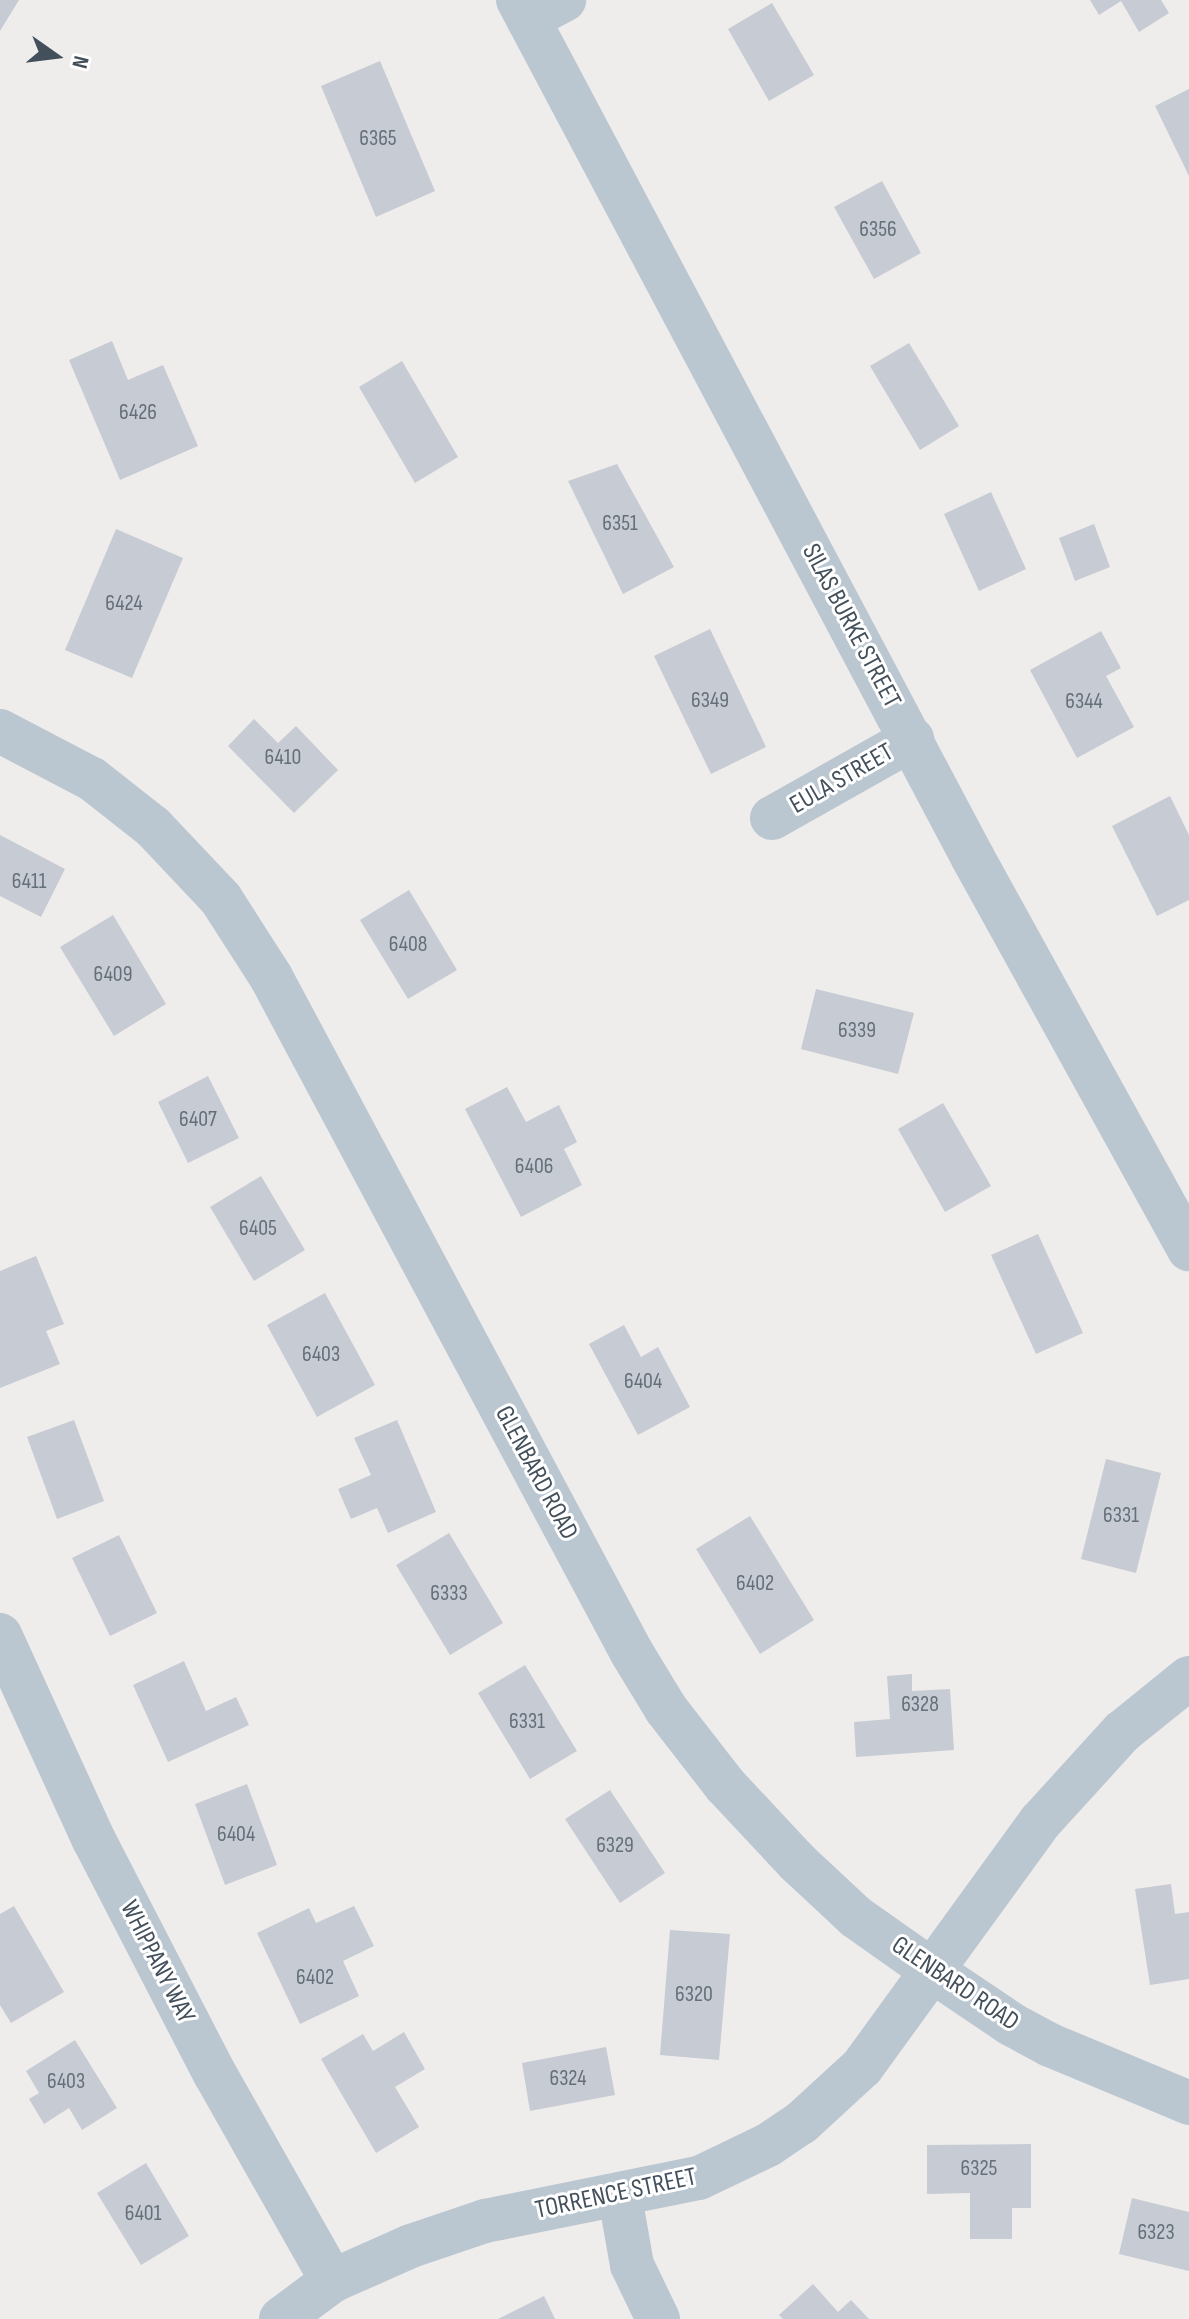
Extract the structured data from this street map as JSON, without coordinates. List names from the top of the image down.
{
  "streets": {
    "street": [
      "SILAS BURKE STREET",
      "EULA STREET",
      "GLENBARD ROAD",
      "WHIPPANY WAY",
      "TORRENCE STREET"
    ]
  },
  "crossings": [
    ["SILAS BURKE STREET", "EULA STREET"],
    ["GLENBARD ROAD", "TORRENCE STREET"],
    ["WHIPPANY WAY", "TORRENCE STREET"]
  ],
  "house_numbers": [
    "6365",
    "6356",
    "6426",
    "6351",
    "6424",
    "6349",
    "6344",
    "6410",
    "6411",
    "6408",
    "6409",
    "6339",
    "6407",
    "6406",
    "6405",
    "6403",
    "6404",
    "6331",
    "6402",
    "6333",
    "6328",
    "6331",
    "6404",
    "6329",
    "6402",
    "6320",
    "6324",
    "6403",
    "6325",
    "6401",
    "6323"
  ],
  "north": "right"
}
